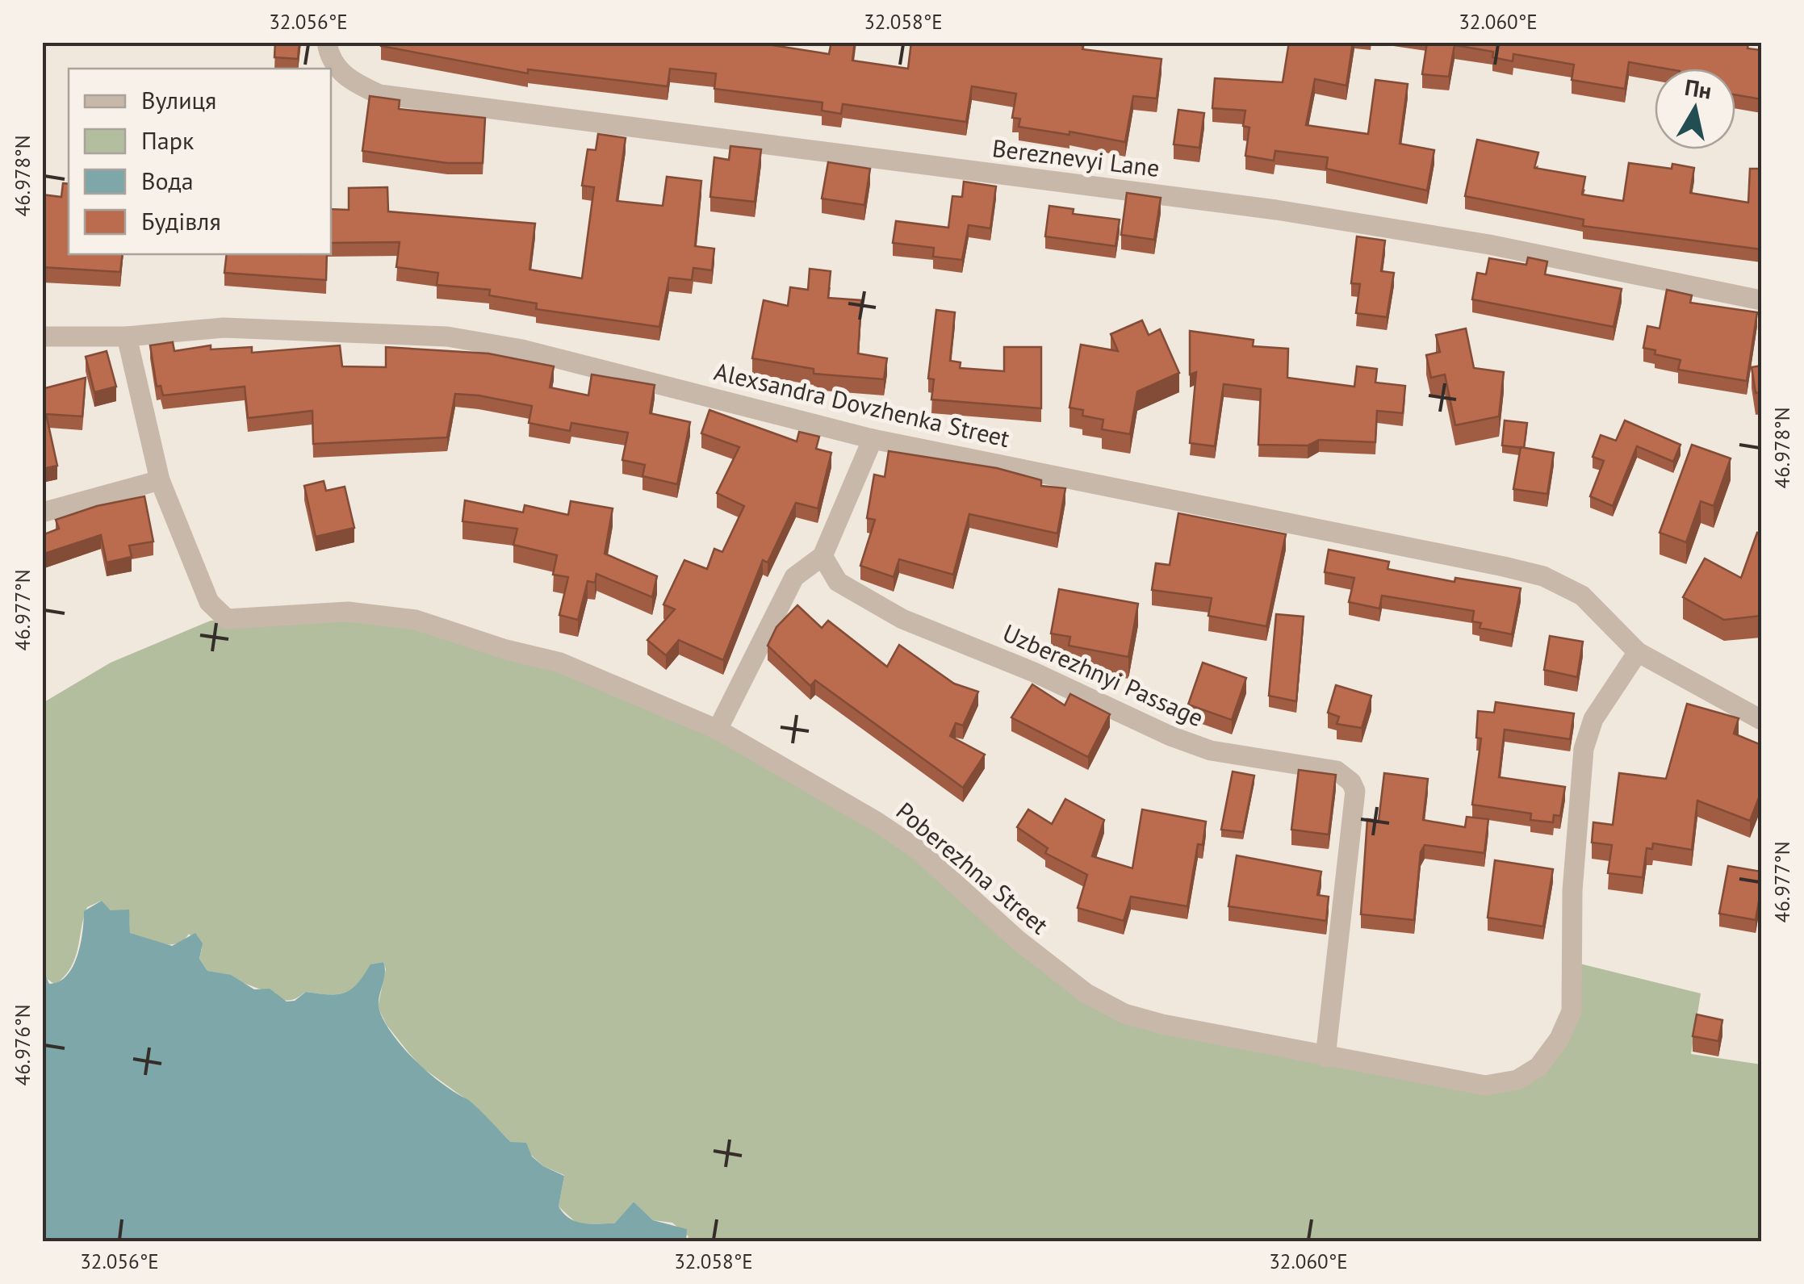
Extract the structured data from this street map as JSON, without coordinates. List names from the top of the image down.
{
  "streets": {
    "street": [
      "Bereznevyi Lane",
      "Alexsandra Dovzhenka Street",
      "Uzberezhnyi Passage",
      "Poberezhna Street"
    ]
  },
  "crossings": [
    ["Alexsandra Dovzhenka Street", "Poberezhna Street"],
    ["Uzberezhnyi Passage", "Poberezhna Street"]
  ],
  "legend": [
    "Вулиця",
    "Парк",
    "Вода",
    "Будівля"
  ],
  "north": "top",
  "coordinates": [
    "32.056°E",
    "32.058°E",
    "32.060°E",
    "46.978°N",
    "46.977°N",
    "46.976°N"
  ]
}
